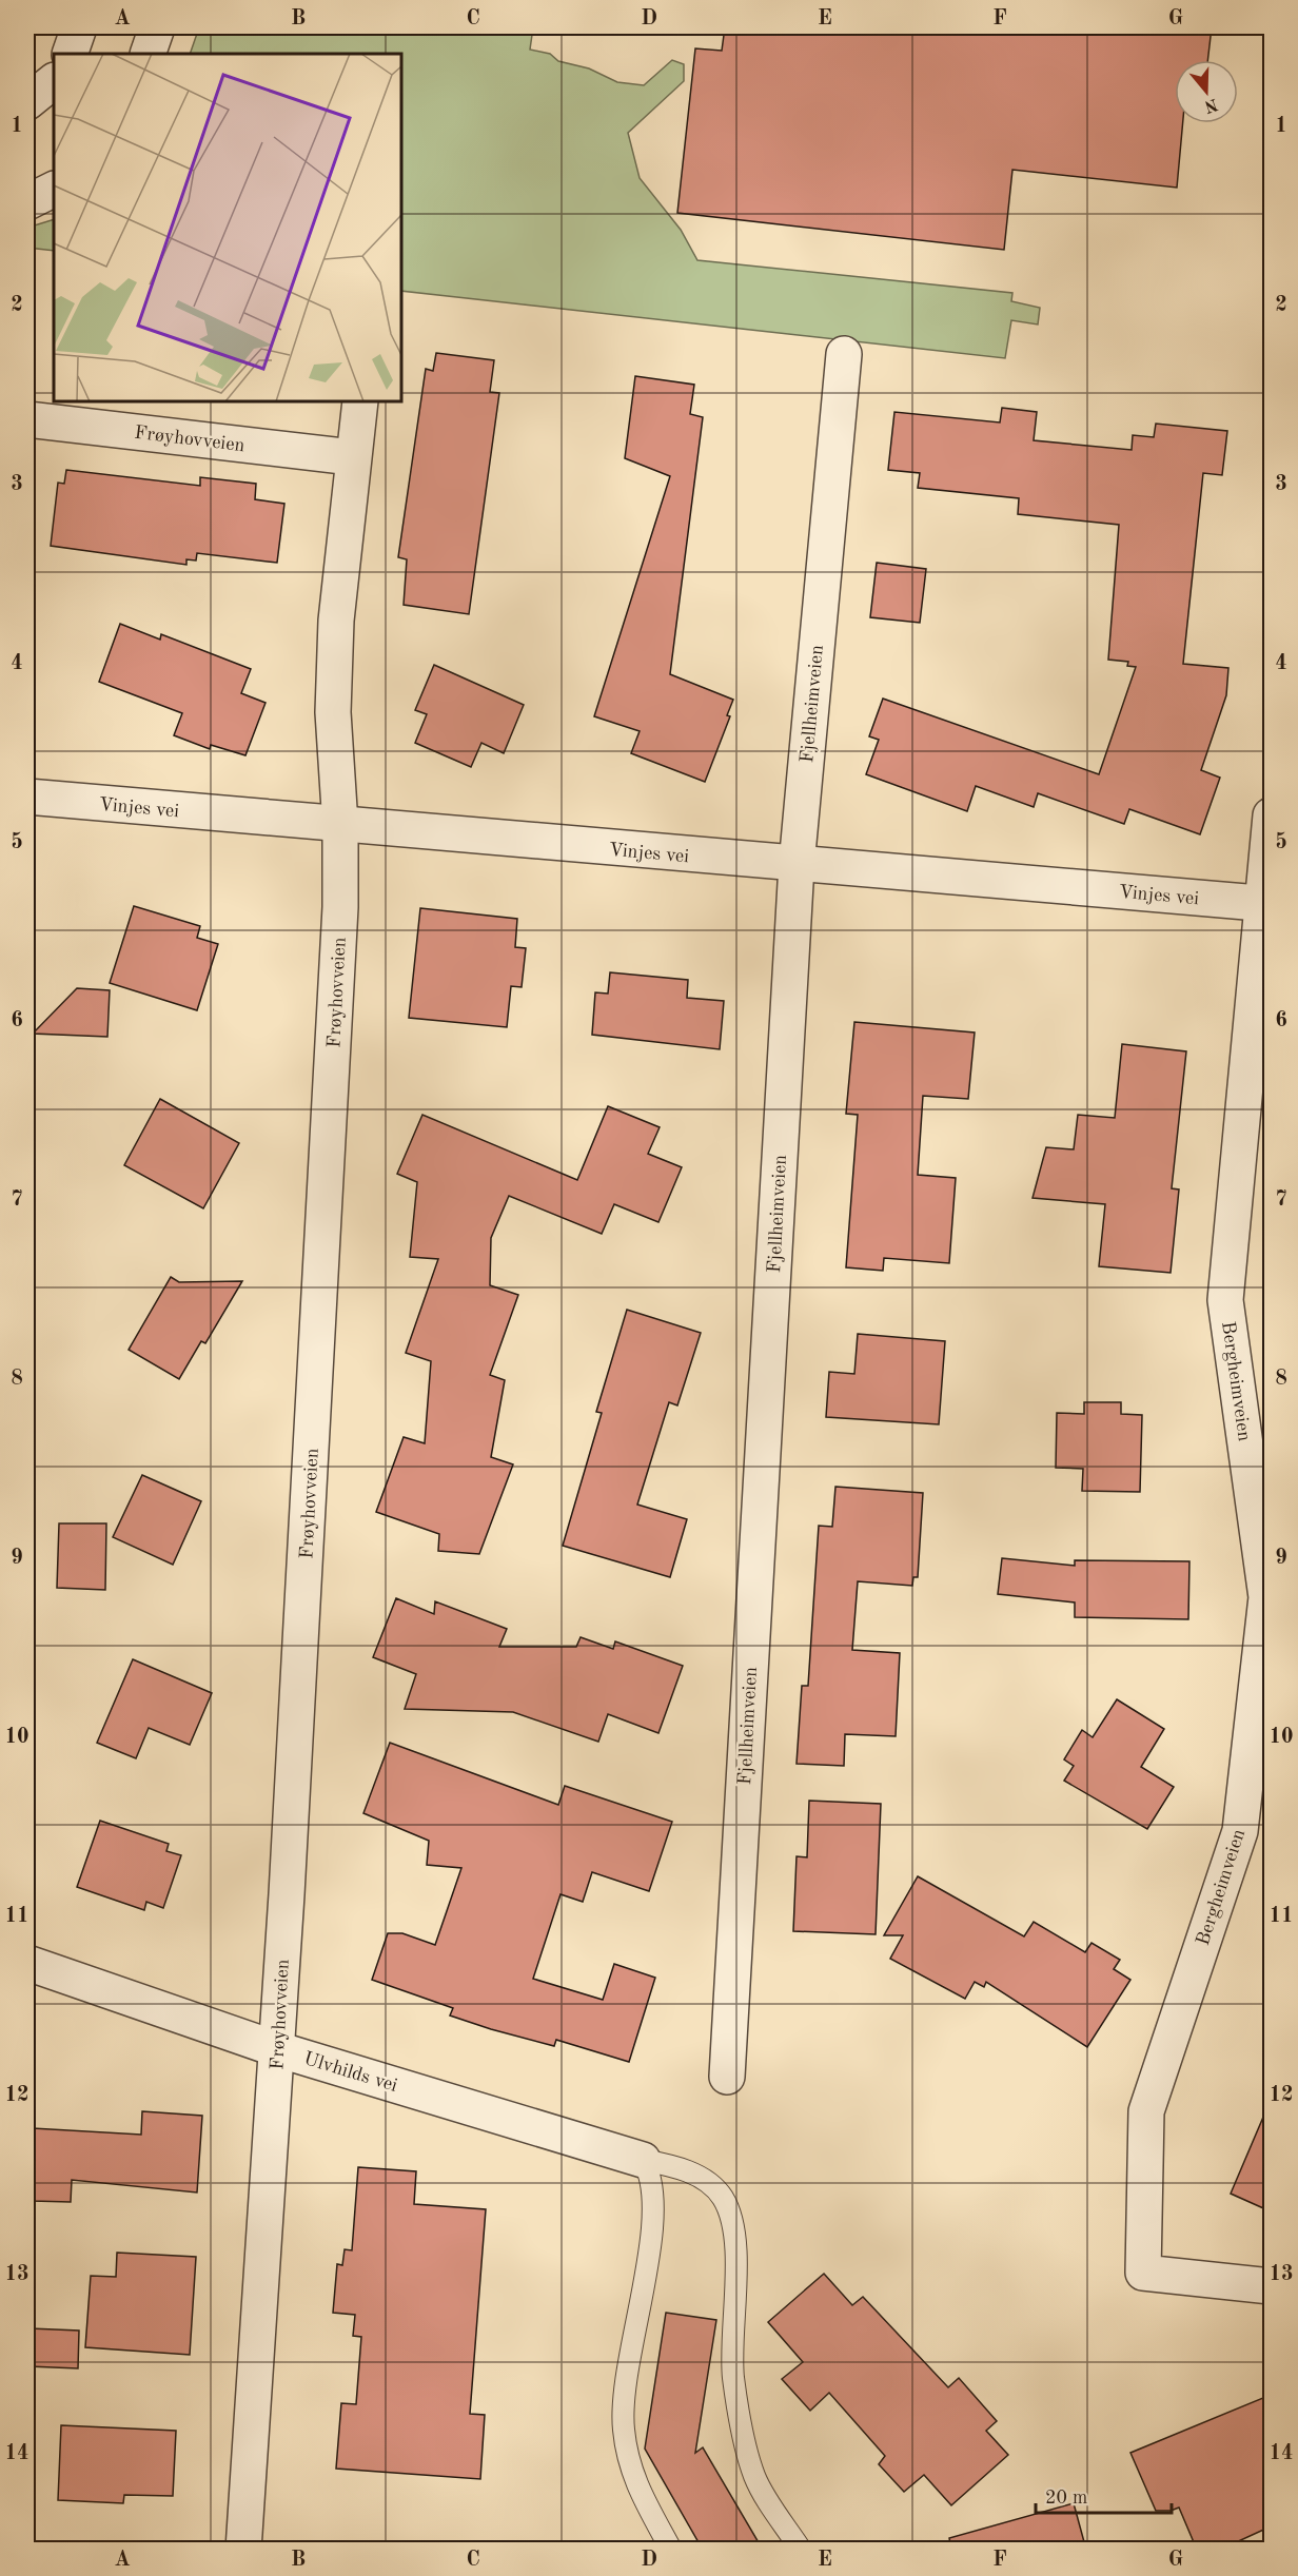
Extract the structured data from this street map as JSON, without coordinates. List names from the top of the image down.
{
  "streets": {
    "street": [
      "Frøyhovveien",
      "Fjellheimveien",
      "Vinjes vei",
      "Bergheimveien",
      "Ulvhilds vei"
    ]
  },
  "crossings": [
    ["Frøyhovveien", "Vinjes vei"],
    ["Frøyhovveien", "Ulvhilds vei"],
    ["Fjellheimveien", "Vinjes vei"],
    ["Vinjes vei", "Bergheimveien"]
  ],
  "scale_bar": "20 m",
  "north": "bottom",
  "grid": {
    "columns": [
      "A",
      "B",
      "C",
      "D",
      "E",
      "F",
      "G"
    ],
    "rows": [
      "1",
      "2",
      "3",
      "4",
      "5",
      "6",
      "7",
      "8",
      "9",
      "10",
      "11",
      "12",
      "13",
      "14"
    ]
  }
}
